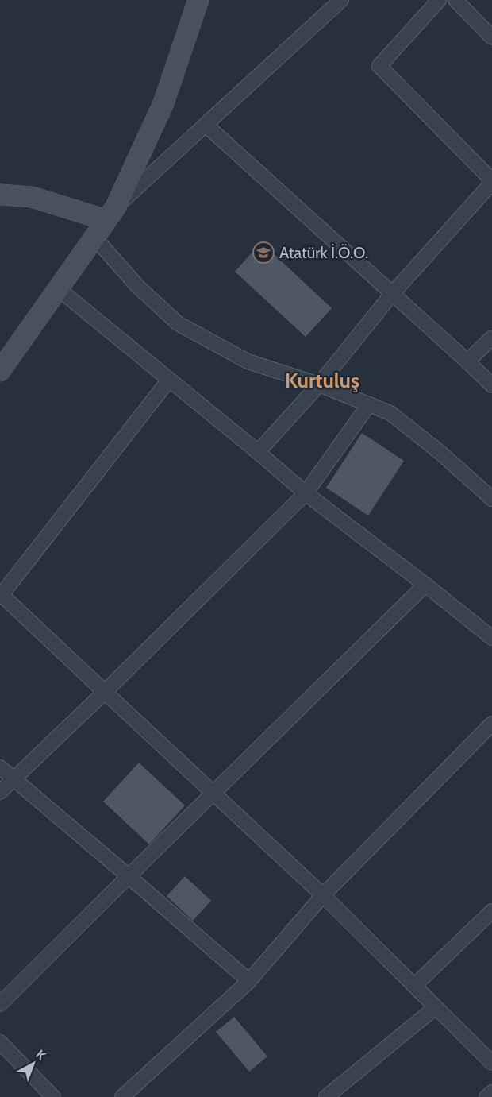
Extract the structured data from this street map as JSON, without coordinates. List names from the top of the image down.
{
  "districts": ["Kurtuluş"],
  "places": {
    "school or university": ["Atatürk İ.Ö.O."]
  },
  "north": "top right"
}
